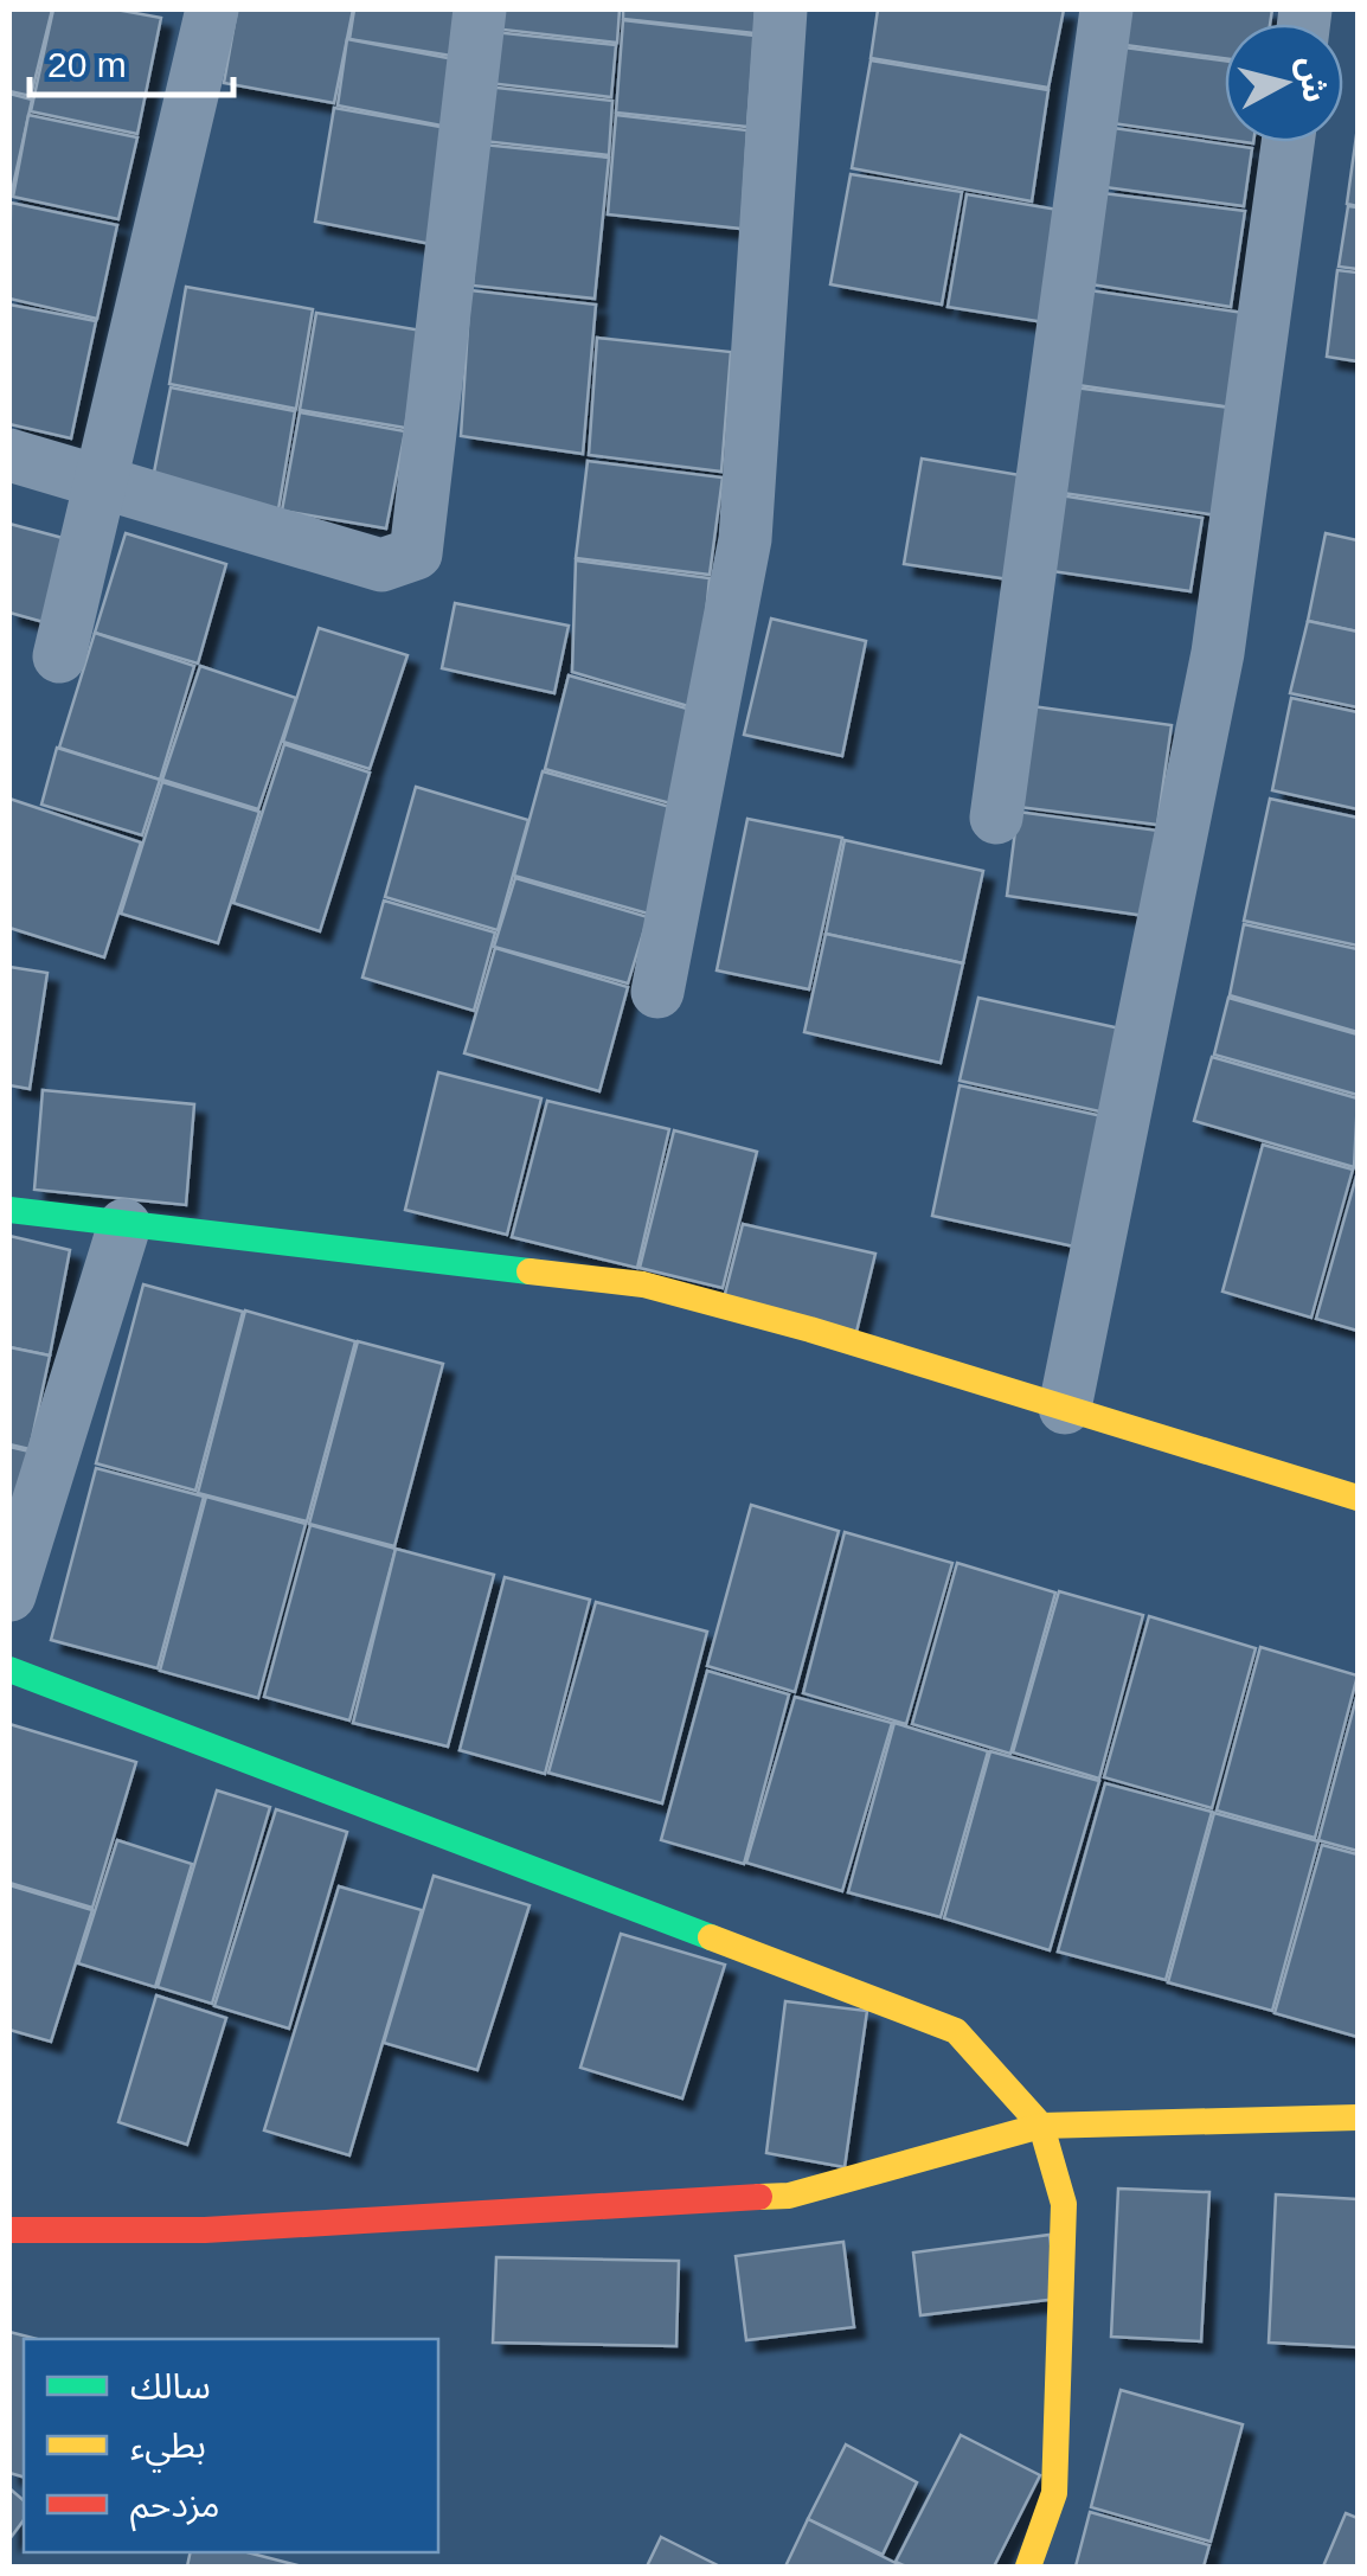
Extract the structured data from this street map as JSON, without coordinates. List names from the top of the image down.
{
  "legend": ["سالك", "بطيء", "مزدحم"],
  "scale_bar": "20 m",
  "north": "right"
}
